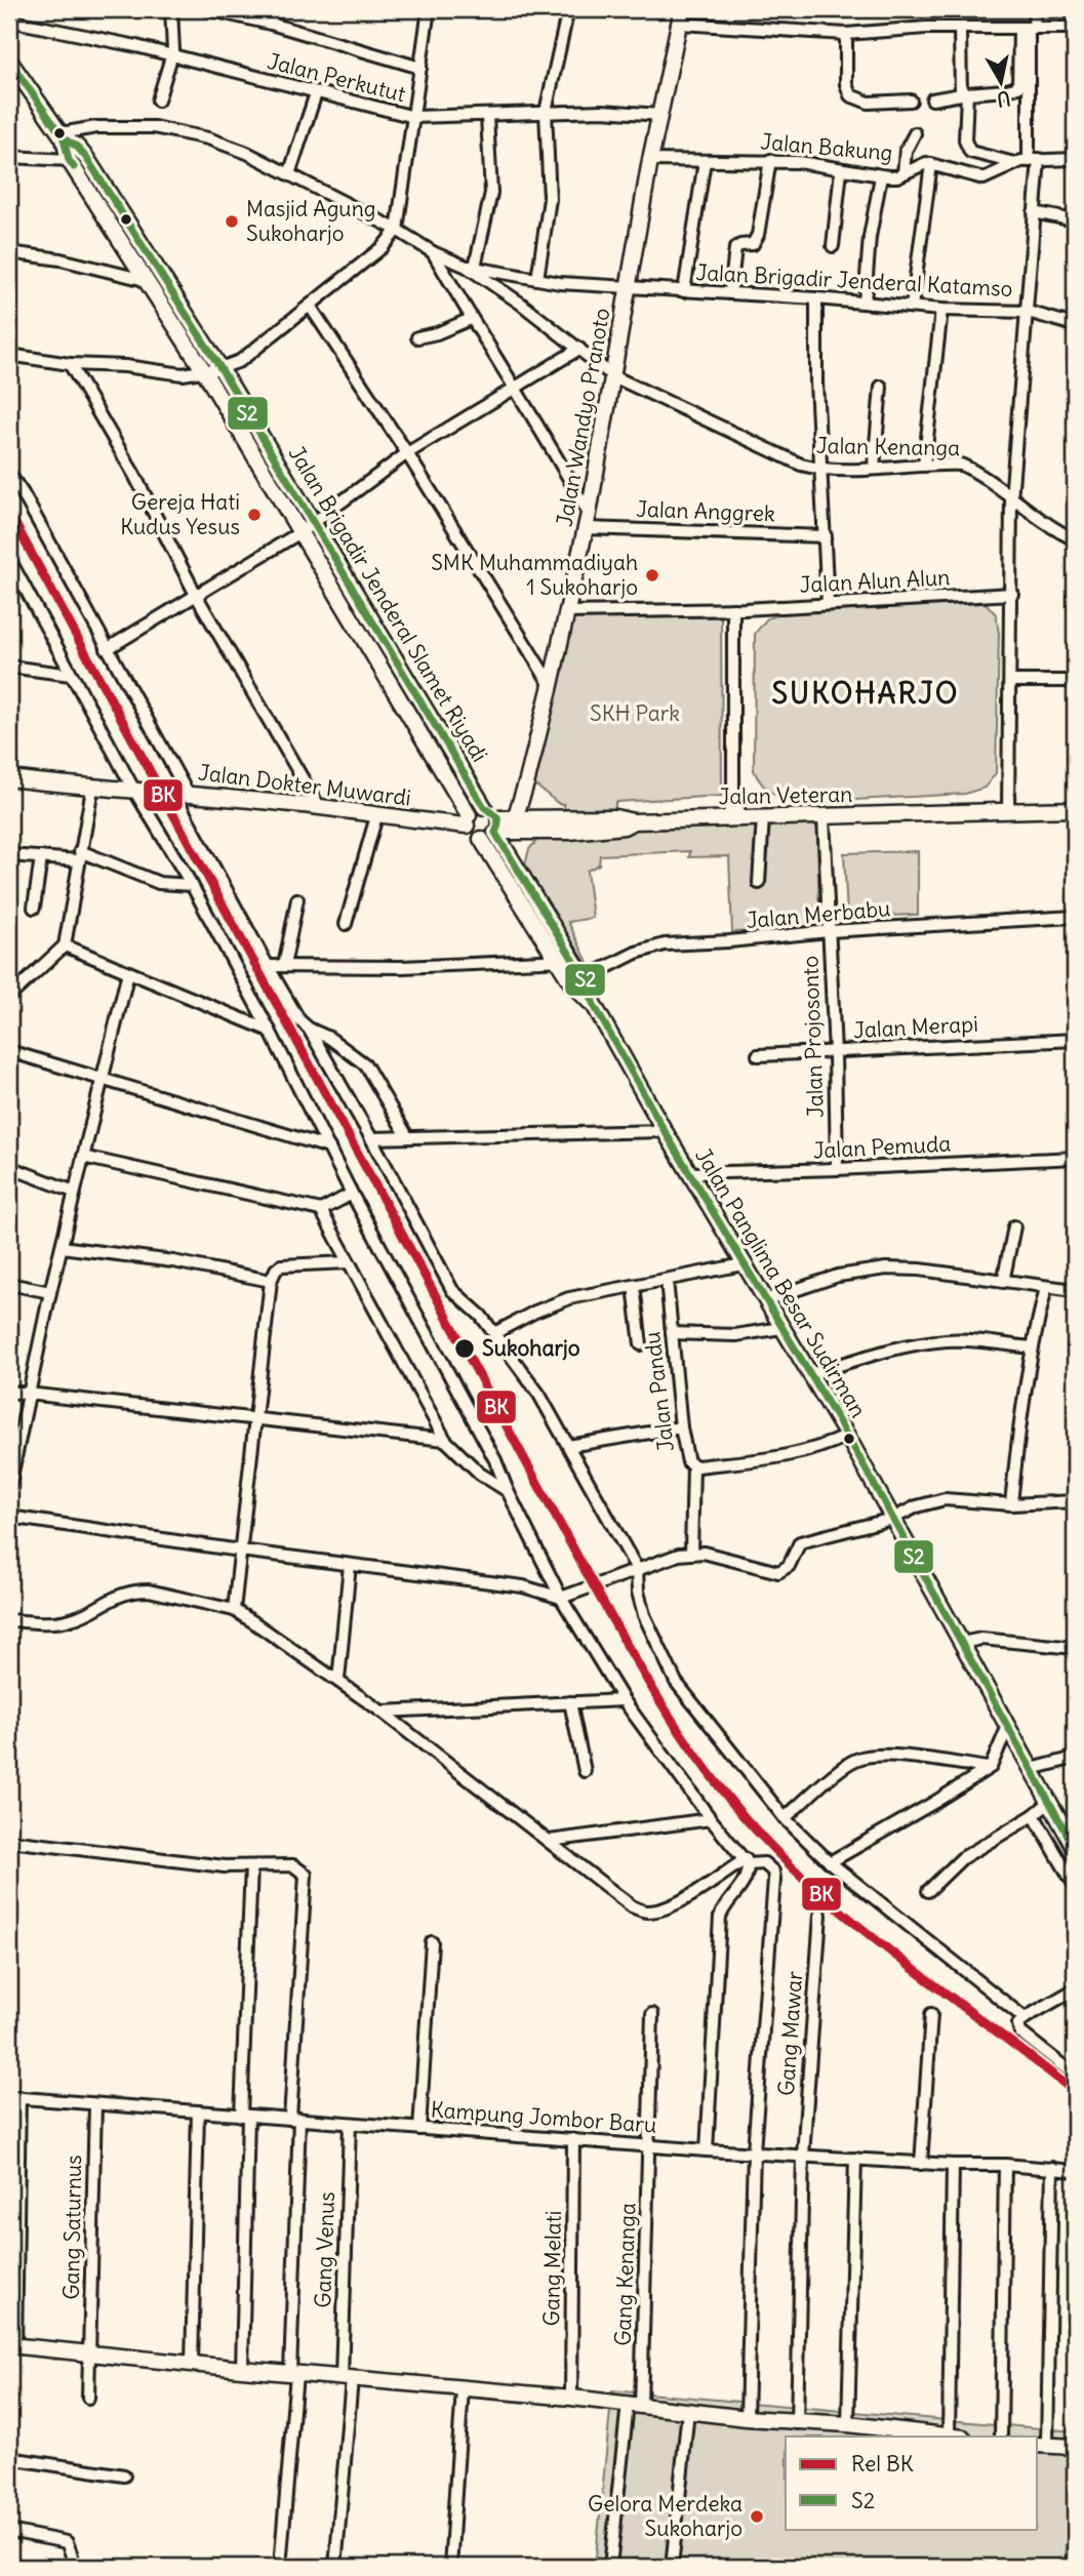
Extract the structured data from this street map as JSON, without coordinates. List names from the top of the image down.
{
  "streets": {
    "main road": [
      "Jalan Wandyo Pranoto",
      "Jalan Brigadir Jenderal Slamet Riyadi",
      "Jalan Dokter Muwardi",
      "Jalan Veteran",
      "Jalan Panglima Besar Sudirman"
    ],
    "street": [
      "Jalan Perkutut",
      "Jalan Bakung",
      "Jalan Brigadir Jenderal Katamso",
      "Jalan Kenanga",
      "Jalan Anggrek",
      "Jalan Alun Alun",
      "Jalan Merbabu",
      "Jalan Merapi",
      "Jalan Projosonto",
      "Jalan Pemuda",
      "Jalan Pandu",
      "Gang Mawar",
      "Kampung Jombor Baru",
      "Gang Saturnus",
      "Gang Venus",
      "Gang Melati",
      "Gang Kenanga"
    ]
  },
  "crossings": [
    ["Jalan Perkutut", "Jalan Wandyo Pranoto"],
    ["Jalan Bakung", "Jalan Wandyo Pranoto"],
    ["Jalan Brigadir Jenderal Katamso", "Jalan Wandyo Pranoto"],
    ["Jalan Brigadir Jenderal Katamso", "Jalan Kenanga"],
    ["Jalan Wandyo Pranoto", "Jalan Kenanga"],
    ["Jalan Wandyo Pranoto", "Jalan Anggrek"],
    ["Jalan Wandyo Pranoto", "Jalan Alun Alun"],
    ["Jalan Wandyo Pranoto", "Jalan Veteran"],
    ["Jalan Brigadir Jenderal Slamet Riyadi", "Jalan Dokter Muwardi"],
    ["Jalan Brigadir Jenderal Slamet Riyadi", "Jalan Veteran"],
    ["Jalan Brigadir Jenderal Slamet Riyadi", "Jalan Panglima Besar Sudirman"],
    ["Jalan Dokter Muwardi", "Jalan Veteran"],
    ["Jalan Dokter Muwardi", "Jalan Panglima Besar Sudirman"],
    ["Jalan Veteran", "Jalan Projosonto"],
    ["Jalan Veteran", "Jalan Panglima Besar Sudirman"],
    ["Jalan Merbabu", "Jalan Projosonto"],
    ["Jalan Merbabu", "Jalan Panglima Besar Sudirman"],
    ["Jalan Merapi", "Jalan Projosonto"],
    ["Jalan Projosonto", "Jalan Pemuda"],
    ["Jalan Pemuda", "Jalan Panglima Besar Sudirman"],
    ["Jalan Panglima Besar Sudirman", "Jalan Pandu"],
    ["Gang Mawar", "Kampung Jombor Baru"],
    ["Kampung Jombor Baru", "Gang Saturnus"],
    ["Kampung Jombor Baru", "Gang Venus"],
    ["Kampung Jombor Baru", "Gang Melati"],
    ["Kampung Jombor Baru", "Gang Kenanga"]
  ],
  "districts": ["SUKOHARJO"],
  "parks": ["SKH Park"],
  "places": [
    "Masjid Agung Sukoharjo",
    "Gereja Hati Kudus Yesus",
    "SMK Muhammadiyah 1 Sukoharjo",
    "Sukoharjo",
    "Gelora Merdeka Sukoharjo"
  ],
  "lines": ["transit line S2", "rail line BK"],
  "legend": ["Rel BK", "S2"],
  "north": "bottom"
}
